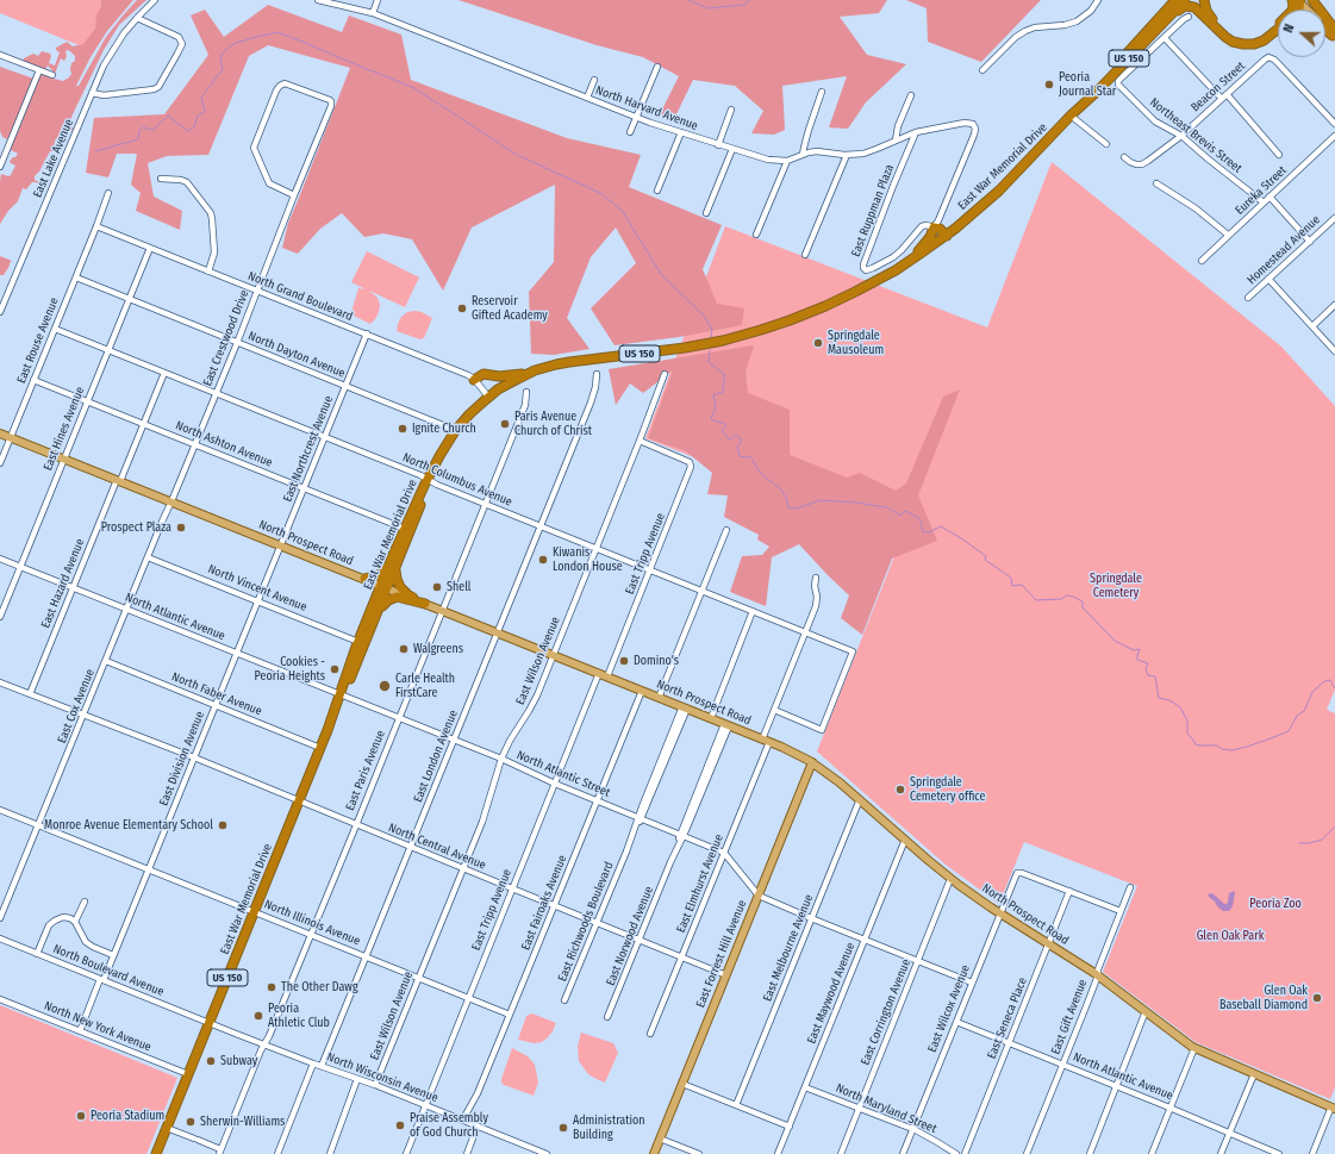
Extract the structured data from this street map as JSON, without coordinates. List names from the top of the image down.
{
  "streets": {
    "highway": ["US 150", "East War Memorial Drive"],
    "main road": ["North Prospect Road", "East Forrest Hill Avenue"],
    "street": [
      "Beacon Street",
      "North Harvard Avenue",
      "Northeast Brevis Street",
      "East Lake Avenue",
      "Eureka Street",
      "East Ruppman Plaza",
      "Homestead Avenue",
      "North Grand Boulevard",
      "East Crestwood Drive",
      "East Rouse Avenue",
      "North Dayton Avenue",
      "East Hines Avenue",
      "North Ashton Avenue",
      "East Northcrest Avenue",
      "North Columbus Avenue",
      "East Tripp Avenue",
      "East Hazard Avenue",
      "North Vincent Avenue",
      "North Atlantic Avenue",
      "East Wilson Avenue",
      "North Faber Avenue",
      "East Cox Avenue",
      "East London Avenue",
      "East Division Avenue",
      "East Paris Avenue",
      "North Atlantic Street",
      "North Central Avenue",
      "East Elmhurst Avenue",
      "East Fairoaks Avenue",
      "East Richwoods Boulevard",
      "North Illinois Avenue",
      "East Norwood Avenue",
      "East Melbourne Avenue",
      "North Boulevard Avenue",
      "East Maywood Avenue",
      "East Wilcox Avenue",
      "East Corrington Avenue",
      "East Gift Avenue",
      "East Seneca Place",
      "North New York Avenue",
      "North Wisconsin Avenue",
      "North Maryland Street"
    ]
  },
  "crossings": [
    ["Beacon Street", "Northeast Brevis Street"],
    ["North Harvard Avenue", "East Ruppman Plaza"],
    ["Northeast Brevis Street", "Eureka Street"],
    ["East War Memorial Drive", "North Grand Boulevard"],
    ["East War Memorial Drive", "North Dayton Avenue"],
    ["East War Memorial Drive", "North Ashton Avenue"],
    ["East War Memorial Drive", "North Columbus Avenue"],
    ["East War Memorial Drive", "North Prospect Road"],
    ["East War Memorial Drive", "North Vincent Avenue"],
    ["East War Memorial Drive", "North Atlantic Avenue"],
    ["East War Memorial Drive", "North Faber Avenue"],
    ["East War Memorial Drive", "North Atlantic Street"],
    ["East War Memorial Drive", "North Central Avenue"],
    ["East War Memorial Drive", "North Illinois Avenue"],
    ["East War Memorial Drive", "North Boulevard Avenue"],
    ["East War Memorial Drive", "North New York Avenue"],
    ["East War Memorial Drive", "North Wisconsin Avenue"],
    ["North Grand Boulevard", "East Crestwood Drive"],
    ["North Grand Boulevard", "East Rouse Avenue"],
    ["North Grand Boulevard", "East Hines Avenue"],
    ["North Grand Boulevard", "East Northcrest Avenue"],
    ["East Crestwood Drive", "North Dayton Avenue"],
    ["East Crestwood Drive", "North Ashton Avenue"],
    ["East Crestwood Drive", "North Columbus Avenue"],
    ["East Crestwood Drive", "North Prospect Road"],
    ["East Crestwood Drive", "East Cox Avenue"],
    ["East Rouse Avenue", "North Dayton Avenue"],
    ["East Rouse Avenue", "North Ashton Avenue"],
    ["East Rouse Avenue", "North Columbus Avenue"],
    ["East Rouse Avenue", "North Prospect Road"],
    ["North Dayton Avenue", "East Hines Avenue"],
    ["North Dayton Avenue", "East Northcrest Avenue"],
    ["East Hines Avenue", "North Ashton Avenue"],
    ["East Hines Avenue", "North Columbus Avenue"],
    ["East Hines Avenue", "North Prospect Road"],
    ["East Hines Avenue", "North Atlantic Avenue"],
    ["North Ashton Avenue", "East Northcrest Avenue"],
    ["North Ashton Avenue", "East Hazard Avenue"],
    ["East Northcrest Avenue", "North Columbus Avenue"],
    ["East Northcrest Avenue", "North Prospect Road"],
    ["East Northcrest Avenue", "East Division Avenue"],
    ["North Columbus Avenue", "East Tripp Avenue"],
    ["North Columbus Avenue", "East Hazard Avenue"],
    ["North Columbus Avenue", "East Wilson Avenue"],
    ["North Columbus Avenue", "East London Avenue"],
    ["North Columbus Avenue", "East Paris Avenue"],
    ["North Columbus Avenue", "East Elmhurst Avenue"],
    ["North Prospect Road", "East Tripp Avenue"],
    ["North Prospect Road", "East Hazard Avenue"],
    ["North Prospect Road", "East Wilson Avenue"],
    ["North Prospect Road", "East Cox Avenue"],
    ["North Prospect Road", "East London Avenue"],
    ["North Prospect Road", "East Division Avenue"],
    ["North Prospect Road", "East Paris Avenue"],
    ["North Prospect Road", "East Elmhurst Avenue"],
    ["North Prospect Road", "East Fairoaks Avenue"],
    ["North Prospect Road", "East Richwoods Boulevard"],
    ["North Prospect Road", "East Norwood Avenue"],
    ["North Prospect Road", "East Melbourne Avenue"],
    ["North Prospect Road", "East Forrest Hill Avenue"],
    ["North Prospect Road", "East Maywood Avenue"],
    ["North Prospect Road", "East Wilcox Avenue"],
    ["North Prospect Road", "East Corrington Avenue"],
    ["North Prospect Road", "East Gift Avenue"],
    ["North Prospect Road", "East Seneca Place"],
    ["East Tripp Avenue", "East Wilson Avenue"],
    ["East Tripp Avenue", "North Atlantic Street"],
    ["East Tripp Avenue", "North Central Avenue"],
    ["East Tripp Avenue", "North Illinois Avenue"],
    ["East Tripp Avenue", "North Wisconsin Avenue"],
    ["East Hazard Avenue", "North Atlantic Avenue"],
    ["East Hazard Avenue", "North Central Avenue"],
    ["North Vincent Avenue", "East Cox Avenue"],
    ["North Vincent Avenue", "East Division Avenue"],
    ["North Atlantic Avenue", "East Cox Avenue"],
    ["North Atlantic Avenue", "East Division Avenue"],
    ["North Atlantic Avenue", "North Atlantic Street"],
    ["North Atlantic Avenue", "East Wilcox Avenue"],
    ["North Atlantic Avenue", "East Gift Avenue"],
    ["North Atlantic Avenue", "East Seneca Place"],
    ["East Wilson Avenue", "North Atlantic Street"],
    ["East Wilson Avenue", "North Central Avenue"],
    ["East Wilson Avenue", "North Illinois Avenue"],
    ["East Wilson Avenue", "North Wisconsin Avenue"],
    ["North Faber Avenue", "East Cox Avenue"],
    ["North Faber Avenue", "East Division Avenue"],
    ["East Cox Avenue", "North Central Avenue"],
    ["East Cox Avenue", "North Illinois Avenue"],
    ["East London Avenue", "North Atlantic Street"],
    ["East London Avenue", "North Central Avenue"],
    ["East London Avenue", "North Illinois Avenue"],
    ["East London Avenue", "North Wisconsin Avenue"],
    ["East Division Avenue", "North Central Avenue"],
    ["East Division Avenue", "North Illinois Avenue"],
    ["East Division Avenue", "North Boulevard Avenue"],
    ["East Division Avenue", "North New York Avenue"],
    ["East Paris Avenue", "North Atlantic Street"],
    ["East Paris Avenue", "North Central Avenue"],
    ["East Paris Avenue", "North Illinois Avenue"],
    ["East Paris Avenue", "North Wisconsin Avenue"],
    ["North Atlantic Street", "East Elmhurst Avenue"],
    ["North Atlantic Street", "East Fairoaks Avenue"],
    ["North Atlantic Street", "East Richwoods Boulevard"],
    ["North Atlantic Street", "East Norwood Avenue"],
    ["North Atlantic Street", "East Forrest Hill Avenue"],
    ["North Central Avenue", "East Elmhurst Avenue"],
    ["North Central Avenue", "East Fairoaks Avenue"],
    ["North Central Avenue", "East Richwoods Boulevard"],
    ["North Central Avenue", "East Norwood Avenue"],
    ["North Central Avenue", "East Forrest Hill Avenue"],
    ["East Fairoaks Avenue", "North Illinois Avenue"],
    ["East Fairoaks Avenue", "North Wisconsin Avenue"],
    ["North Boulevard Avenue", "North Wisconsin Avenue"],
    ["East Maywood Avenue", "North Maryland Street"],
    ["East Wilcox Avenue", "East Seneca Place"],
    ["East Wilcox Avenue", "North Maryland Street"],
    ["East Corrington Avenue", "North Maryland Street"]
  ],
  "parks": ["Springdale Cemetery", "Peoria Zoo", "Glen Oak Park"],
  "places": [
    "Peoria Journal Star",
    "Reservoir Gifted Academy",
    "Springdale Mausoleum",
    "Paris Avenue Church of Christ",
    "Ignite Church",
    "Prospect Plaza",
    "Kiwanis London House",
    "Shell",
    "Walgreens",
    "Domino's",
    "Cookies - Peoria Heights",
    "Carle Health FirstCare",
    "Springdale Cemetery office",
    "Monroe Avenue Elementary School",
    "The Other Dawg",
    "Glen Oak Baseball Diamond",
    "Peoria Athletic Club",
    "Subway",
    "Peoria Stadium",
    "Sherwin-Williams",
    "Praise Assembly of God Church",
    "Administration Building"
  ],
  "north": "left"
}
